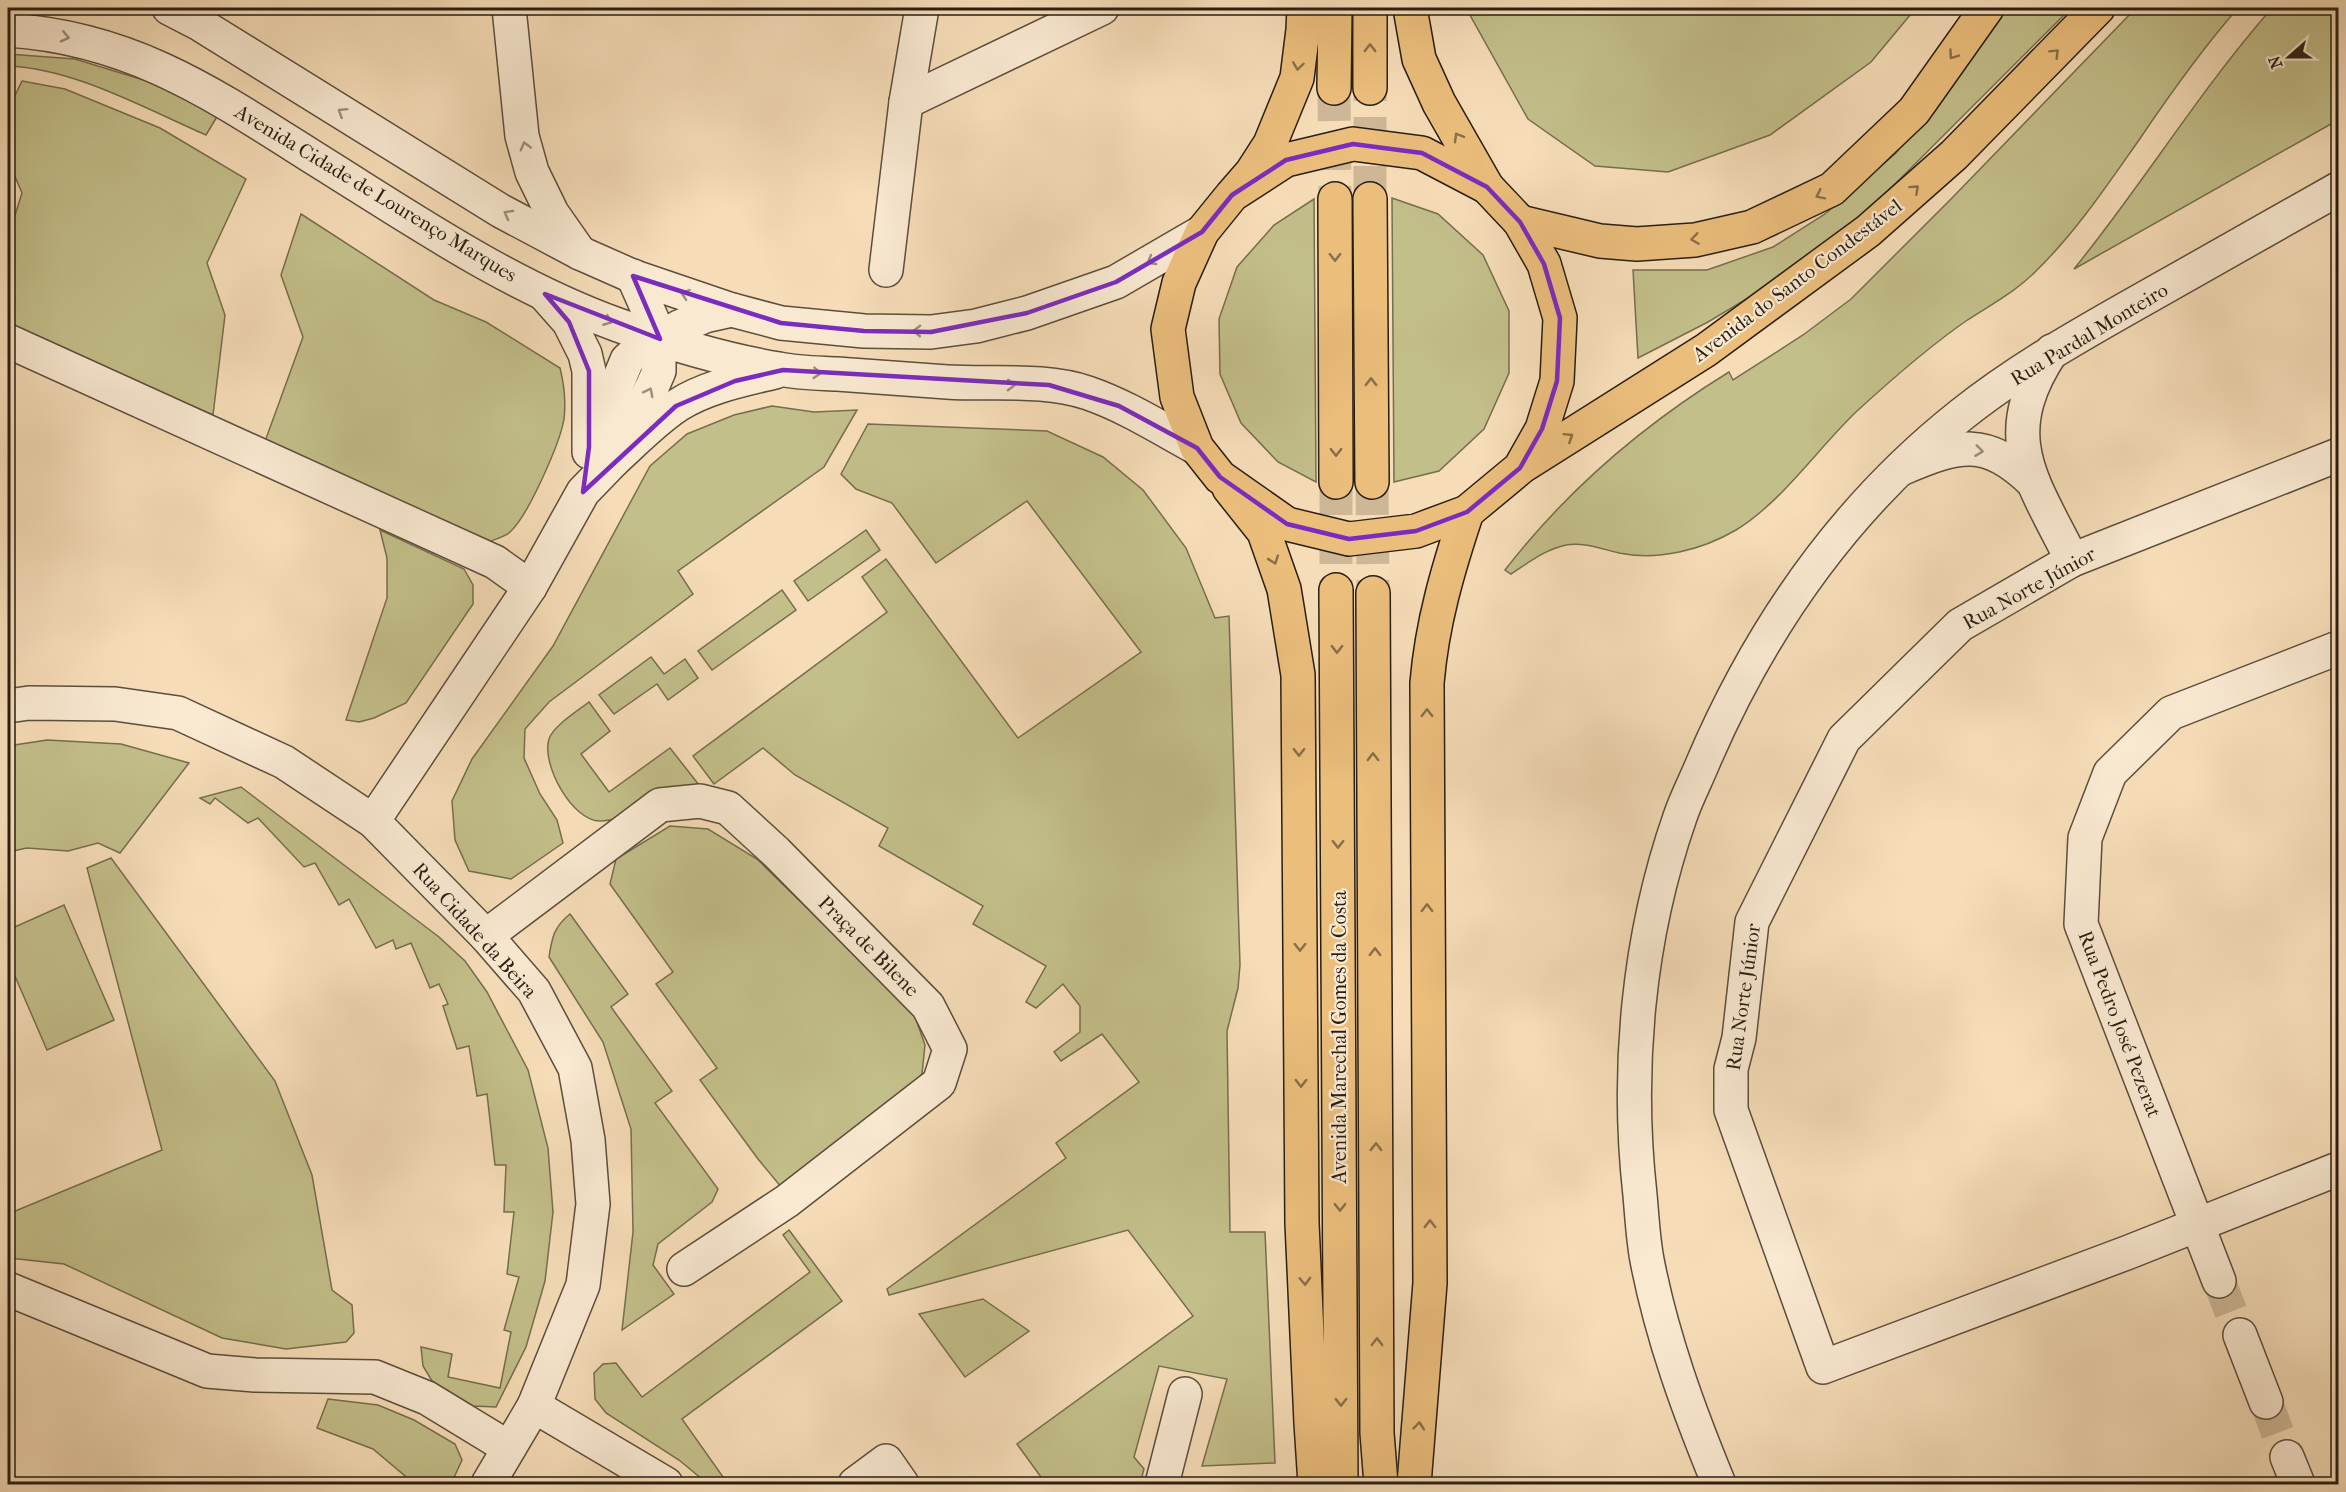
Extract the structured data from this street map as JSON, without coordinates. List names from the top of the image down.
{
  "streets": {
    "main road": ["Avenida do Santo Condestável", "Avenida Marechal Gomes da Costa"],
    "street": [
      "Avenida Cidade de Lourenço Marques",
      "Rua Pardal Monteiro",
      "Rua Norte Júnior",
      "Rua Cidade da Beira",
      "Praça de Bilene",
      "Rua Pedro José Pezerat"
    ]
  },
  "crossings": [
    ["Rua Norte Júnior", "Rua Pedro José Pezerat"],
    ["Rua Cidade da Beira", "Praça de Bilene"]
  ],
  "one_way": ["Avenida do Santo Condestável"],
  "north": "left"
}
